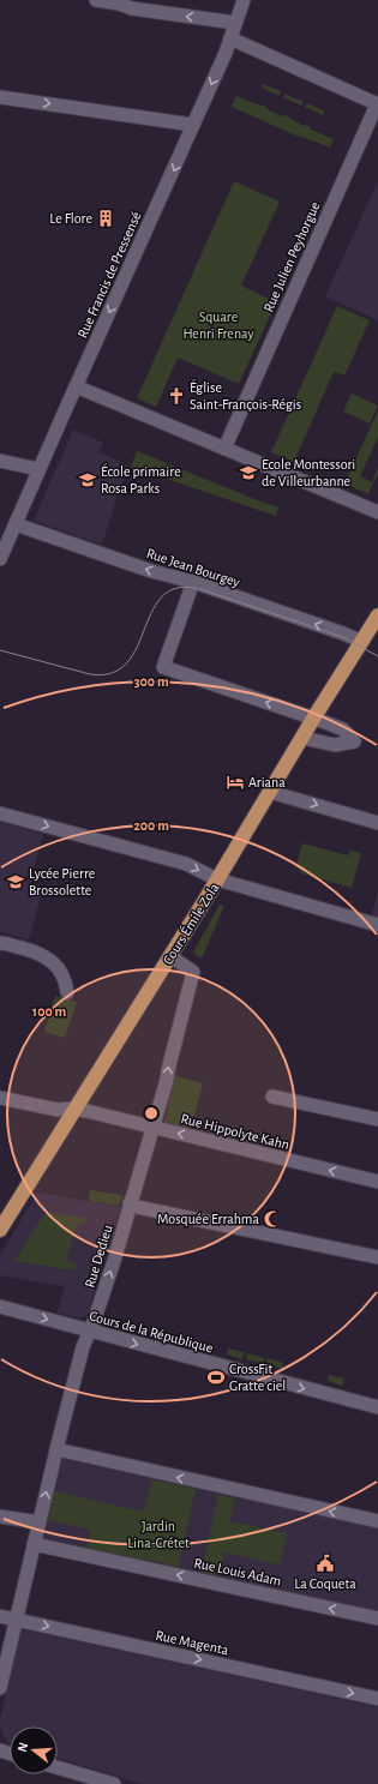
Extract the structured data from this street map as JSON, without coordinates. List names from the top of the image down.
{
  "streets": {
    "main road": ["Cours Émile Zola"],
    "street": [
      "Rue Julien Peyhorgue",
      "Rue Francis de Pressensé",
      "Rue Jean Bourgey",
      "Rue Hippolyte Kahn",
      "Rue Dedieu",
      "Cours de la République",
      "Rue Louis Adam",
      "Rue Magenta"
    ]
  },
  "crossings": [
    ["Rue Francis de Pressensé", "Rue Jean Bourgey"],
    ["Rue Jean Bourgey", "Cours Émile Zola"],
    ["Cours Émile Zola", "Rue Hippolyte Kahn"],
    ["Cours Émile Zola", "Rue Dedieu"],
    ["Rue Hippolyte Kahn", "Rue Dedieu"],
    ["Rue Dedieu", "Cours de la République"],
    ["Rue Dedieu", "Rue Louis Adam"],
    ["Rue Dedieu", "Rue Magenta"]
  ],
  "one_way": [
    "Rue Francis de Pressensé",
    "Rue Jean Bourgey",
    "Rue Dedieu",
    "Rue Magenta"
  ],
  "parks": ["Square Henri Frenay", "Jardin Lina-Crétet"],
  "places": {
    "building": ["Le Flore"],
    "church": ["Église Saint-François-Régis"],
    "school or university": ["Ecole Montessori de Villeurbanne", "École primaire Rosa Parks", "Lycée Pierre Brossolette"],
    "hotel": ["Ariana"],
    "mosque": ["Mosquée Errahma"],
    "sports": ["CrossFit Gratte ciel"],
    "public building": ["La Coqueta"]
  },
  "north": "left",
  "rings": ["300 m", "200 m", "100 m"]
}
